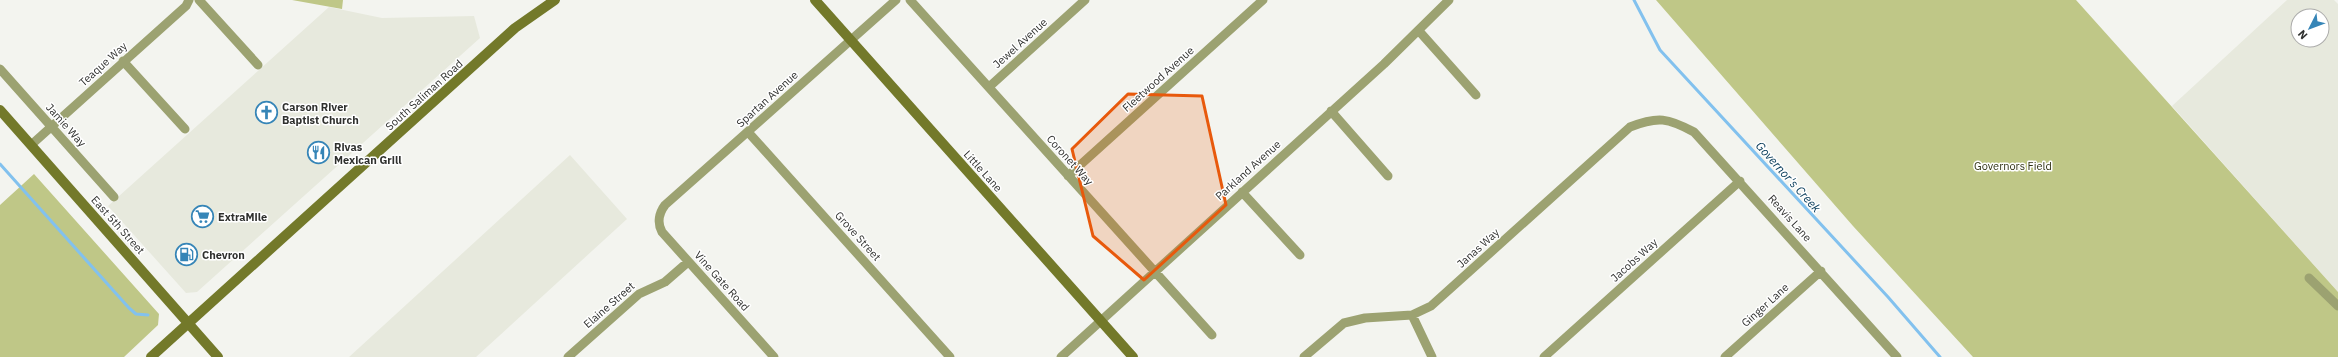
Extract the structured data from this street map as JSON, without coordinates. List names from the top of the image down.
{
  "streets": {
    "main road": ["South Saliman Road", "Little Lane", "East 5th Street"],
    "street": [
      "Jewel Avenue",
      "Teaque Way",
      "Fleetwood Avenue",
      "Spartan Avenue",
      "Jamie Way",
      "Coronet Way",
      "Parkland Avenue",
      "Reavis Lane",
      "Grove Street",
      "Janas Way",
      "Jacobs Way",
      "Vine Gate Road",
      "Elaine Street",
      "Ginger Lane"
    ]
  },
  "crossings": [
    ["Jewel Avenue", "Coronet Way"],
    ["Teaque Way", "Jamie Way"],
    ["Teaque Way", "East 5th Street"],
    ["Fleetwood Avenue", "Coronet Way"],
    ["South Saliman Road", "East 5th Street"],
    ["Spartan Avenue", "Little Lane"],
    ["Spartan Avenue", "Grove Street"],
    ["Spartan Avenue", "Vine Gate Road"],
    ["Coronet Way", "Parkland Avenue"],
    ["Parkland Avenue", "Little Lane"],
    ["Reavis Lane", "Janas Way"],
    ["Reavis Lane", "Jacobs Way"],
    ["Reavis Lane", "Ginger Lane"],
    ["Vine Gate Road", "Elaine Street"]
  ],
  "water": ["Governor's Creek"],
  "parks": ["Governors Field"],
  "places": {
    "church": ["Carson River Baptist Church"],
    "restaurant": ["Rivas Mexican Grill"],
    "supermarket": ["ExtraMile"],
    "fuel station": ["Chevron"]
  },
  "north": "bottom left"
}
